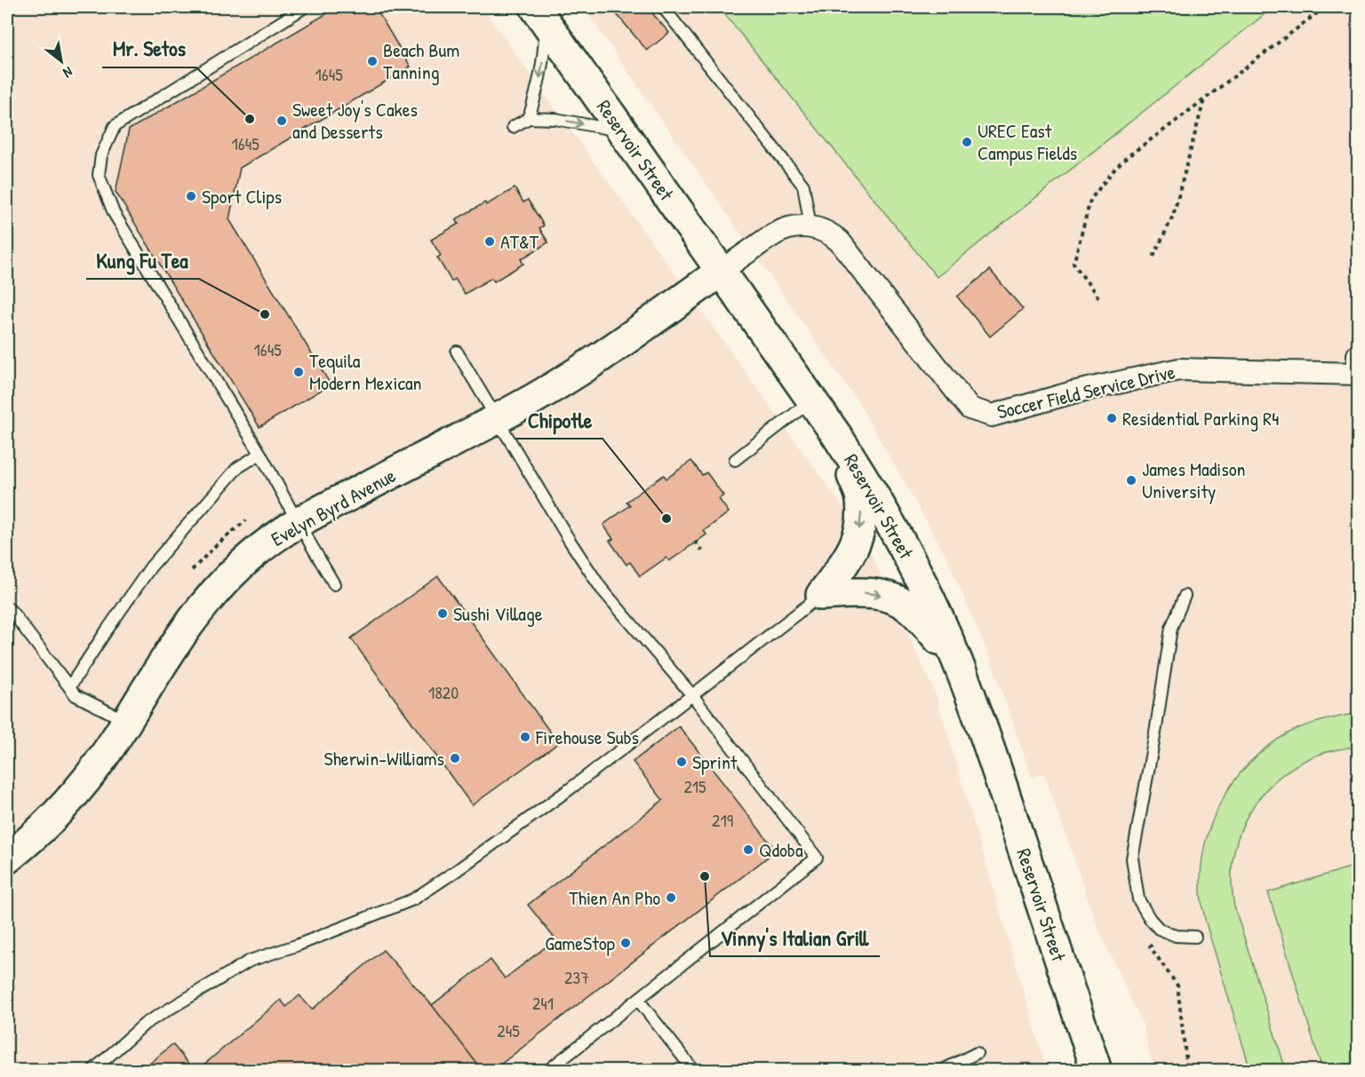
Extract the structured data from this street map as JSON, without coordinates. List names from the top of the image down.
{
  "streets": {
    "main road": ["Reservoir Street", "Evelyn Byrd Avenue"],
    "street": ["Soccer Field Service Drive"]
  },
  "crossings": [
    ["Reservoir Street", "Evelyn Byrd Avenue"]
  ],
  "places": [
    "Beach Bum Tanning",
    "Mr. Setos",
    "Sweet Joy's Cakes and Desserts",
    "UREC East Campus Fields",
    "Sport Clips",
    "AT&T",
    "Kung Fu Tea",
    "Tequila Modern Mexican",
    "Residential Parking R4",
    "James Madison University",
    "Chipotle",
    "Sushi Village",
    "Firehouse Subs",
    "Sherwin-Williams",
    "Sprint",
    "Qdoba",
    "Vinny's Italian Grill",
    "Thien An Pho",
    "GameStop"
  ],
  "house_numbers": [
    "1645",
    "1645",
    "1645",
    "1820",
    "215",
    "219",
    "237",
    "241",
    "245"
  ],
  "north": "bottom right"
}
